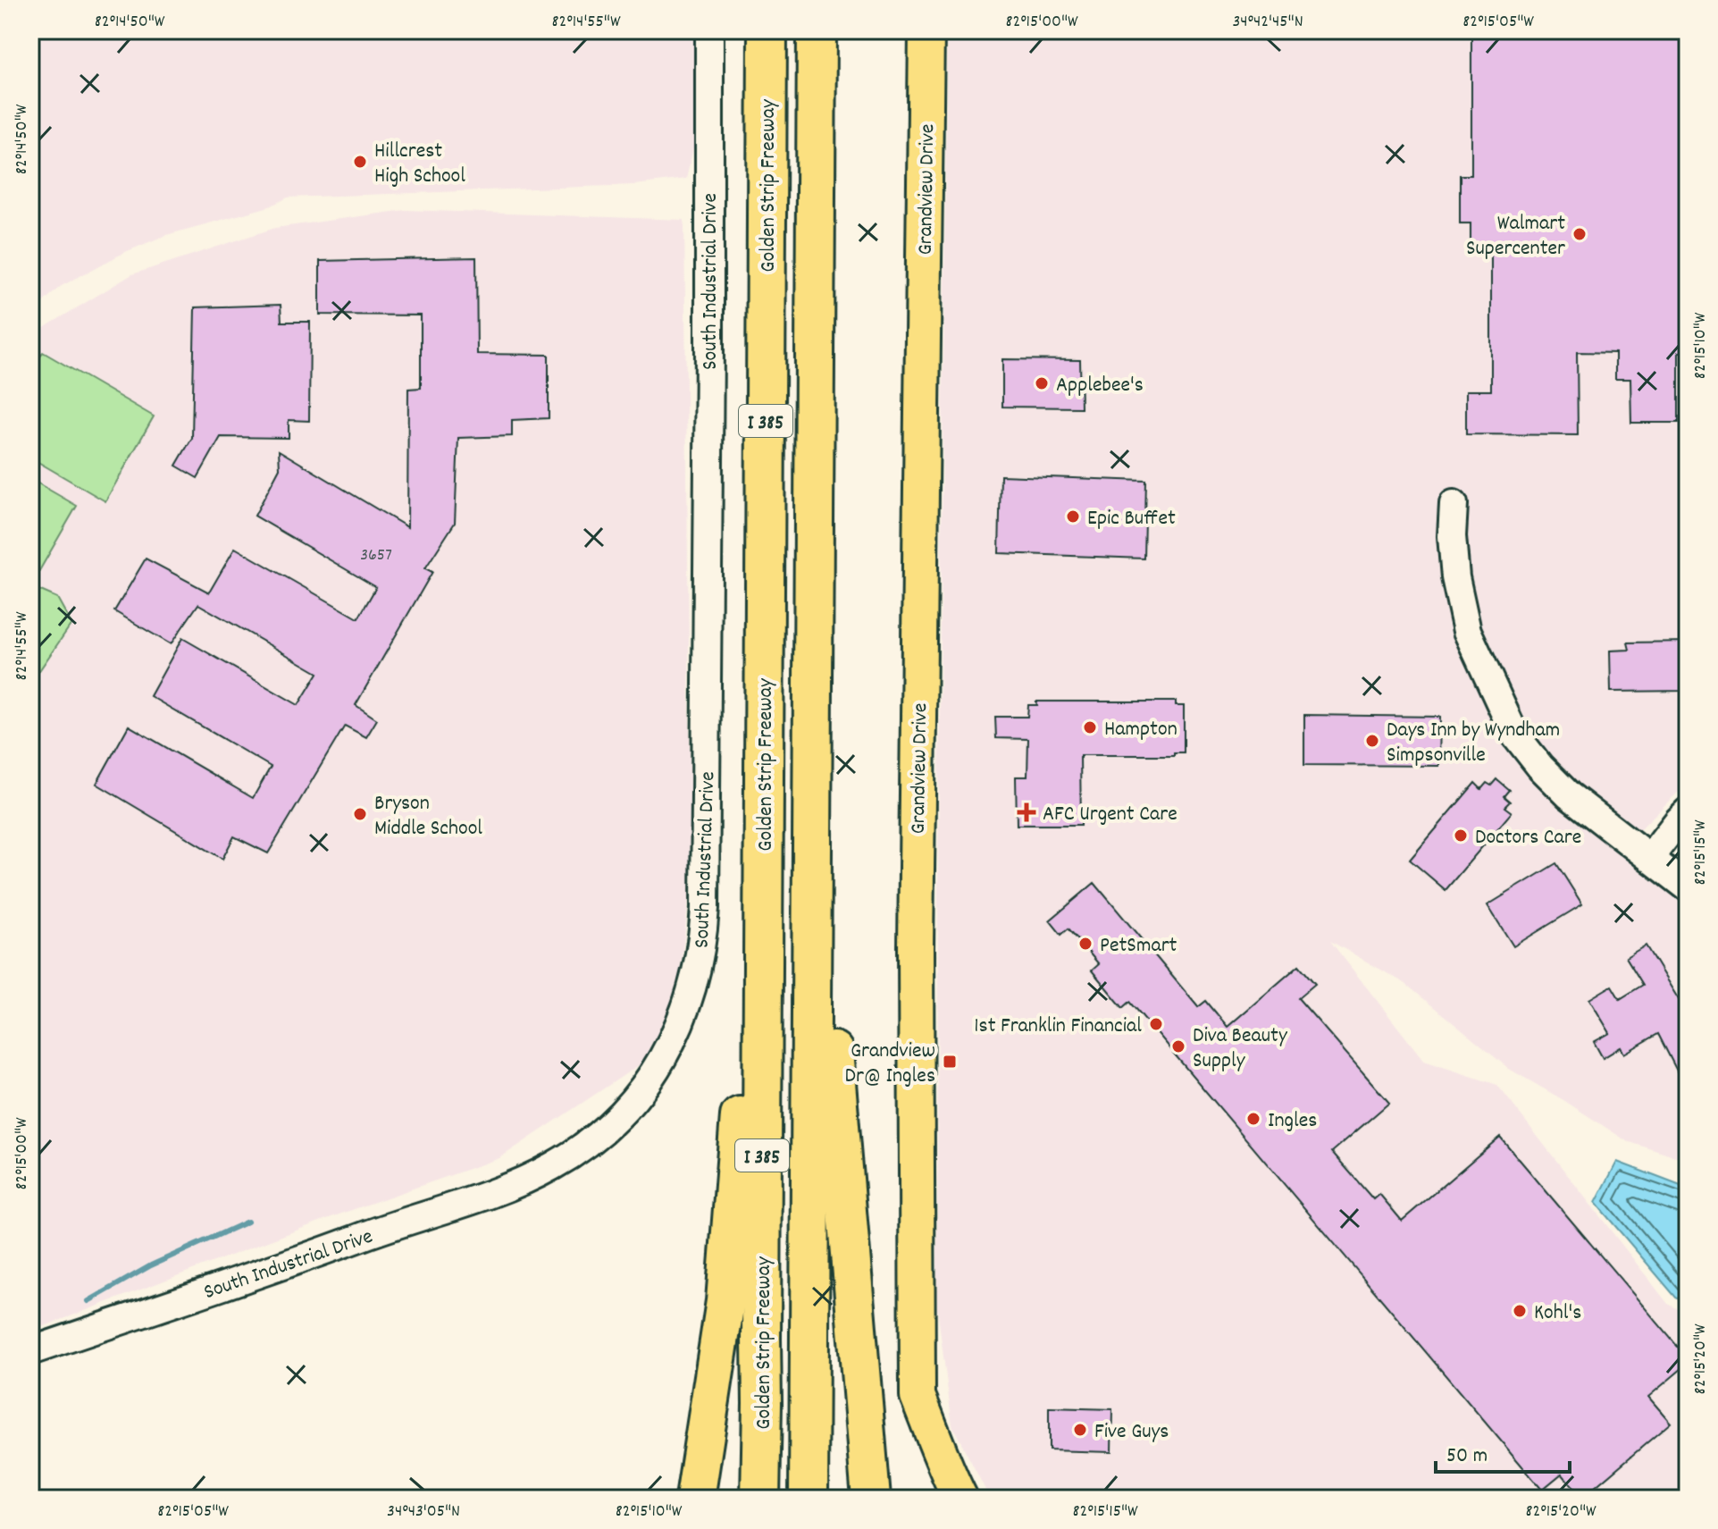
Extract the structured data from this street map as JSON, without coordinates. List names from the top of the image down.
{
  "streets": {
    "highway": ["Golden Strip Freeway", "I 385"],
    "main road": ["Grandview Drive"],
    "street": ["South Industrial Drive"]
  },
  "places": {
    "other": [
      "Hillcrest High School",
      "Walmart Supercenter",
      "Applebee's",
      "Epic Buffet",
      "Hampton",
      "Days Inn by Wyndham Simpsonville",
      "Bryson Middle School",
      "Doctors Care",
      "PetSmart",
      "1st Franklin Financial",
      "Diva Beauty Supply",
      "Ingles",
      "Kohl's",
      "Five Guys"
    ],
    "health": ["AFC Urgent Care"],
    "transit": ["Grandview Dr@ Ingles"]
  },
  "house_numbers": ["3657"],
  "scale_bar": "50 m",
  "coordinates": [
    "82°14'50\"W",
    "82°14'55\"W",
    "82°15'00\"W",
    "34°42'45\"N",
    "82°15'05\"W",
    "82°15'10\"W",
    "82°15'15\"W",
    "82°15'20\"W",
    "34°43'05\"N"
  ]
}
